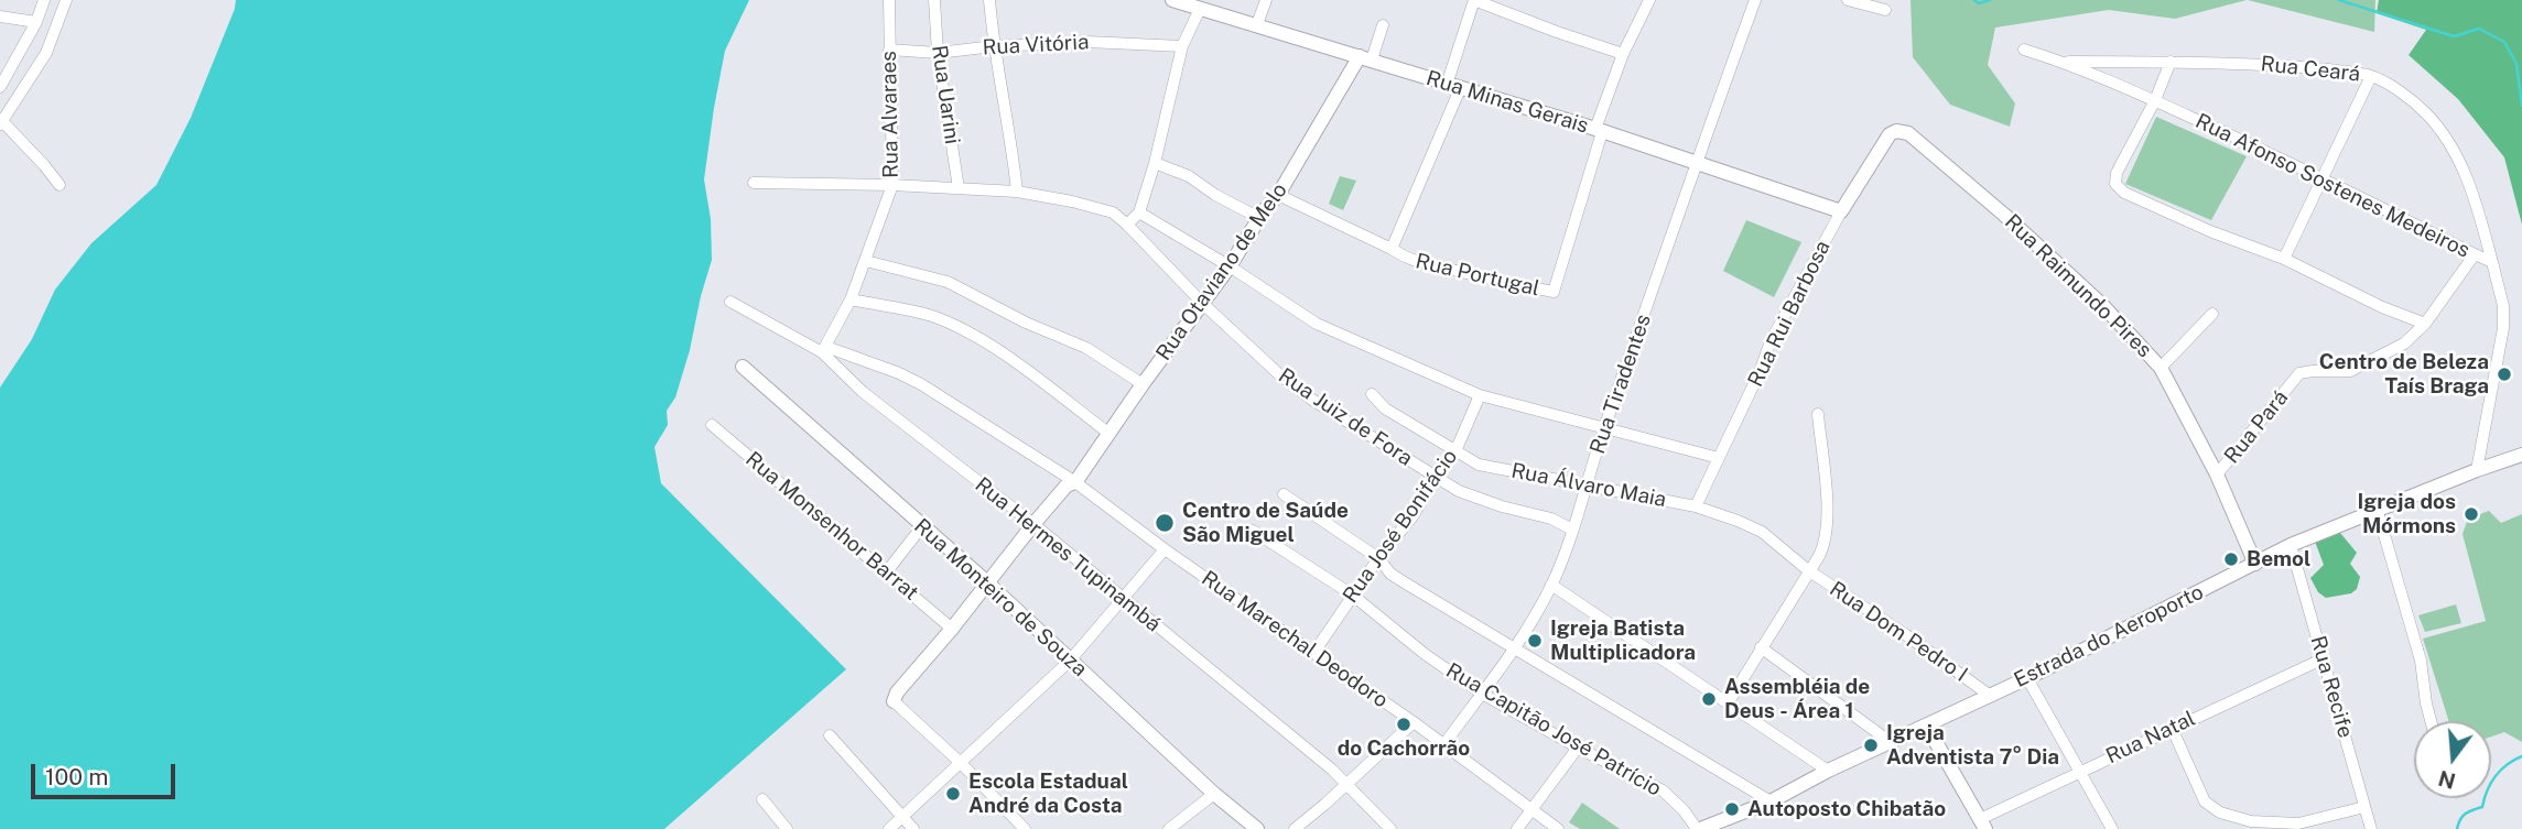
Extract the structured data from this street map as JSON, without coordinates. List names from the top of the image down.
{
  "streets": {
    "street": [
      "Rua Vitória",
      "Rua Ceará",
      "Rua Uarini",
      "Rua Minas Gerais",
      "Rua Alvaraes",
      "Rua Afonso Sostenes Medeiros",
      "Rua Otaviano de Melo",
      "Rua Portugal",
      "Rua Raimundo Pires",
      "Rua Rui Barbosa",
      "Rua Tiradentes",
      "Rua Juiz de Fora",
      "Rua Pará",
      "Rua Álvaro Maia",
      "Rua Monsenhor Barrat",
      "Rua José Bonifácio",
      "Rua Hermes Tupinambá",
      "Rua Monteiro de Souza",
      "Rua Dom Pedro I",
      "Estrada do Aeroporto",
      "Rua Marechal Deodoro",
      "Rua Recife",
      "Rua Capitão José Patrício",
      "Rua Natal"
    ]
  },
  "crossings": [
    ["Rua Vitória", "Rua Uarini"],
    ["Rua Vitória", "Rua Alvaraes"],
    ["Rua Ceará", "Rua Afonso Sostenes Medeiros"],
    ["Rua Uarini", "Rua Juiz de Fora"],
    ["Rua Minas Gerais", "Rua Otaviano de Melo"],
    ["Rua Minas Gerais", "Rua Portugal"],
    ["Rua Minas Gerais", "Rua Rui Barbosa"],
    ["Rua Minas Gerais", "Rua Tiradentes"],
    ["Rua Alvaraes", "Rua Juiz de Fora"],
    ["Rua Alvaraes", "Rua Hermes Tupinambá"],
    ["Rua Alvaraes", "Rua Marechal Deodoro"],
    ["Rua Afonso Sostenes Medeiros", "Rua Pará"],
    ["Rua Afonso Sostenes Medeiros", "Estrada do Aeroporto"],
    ["Rua Otaviano de Melo", "Rua Portugal"],
    ["Rua Otaviano de Melo", "Rua Juiz de Fora"],
    ["Rua Otaviano de Melo", "Rua Monsenhor Barrat"],
    ["Rua Otaviano de Melo", "Rua Hermes Tupinambá"],
    ["Rua Otaviano de Melo", "Rua Monteiro de Souza"],
    ["Rua Otaviano de Melo", "Rua Marechal Deodoro"],
    ["Rua Raimundo Pires", "Rua Rui Barbosa"],
    ["Rua Raimundo Pires", "Rua Pará"],
    ["Rua Raimundo Pires", "Estrada do Aeroporto"],
    ["Rua Rui Barbosa", "Rua Álvaro Maia"],
    ["Rua Tiradentes", "Rua Juiz de Fora"],
    ["Rua Tiradentes", "Rua Álvaro Maia"],
    ["Rua Tiradentes", "Rua Marechal Deodoro"],
    ["Rua Tiradentes", "Rua Capitão José Patrício"],
    ["Rua Juiz de Fora", "Rua José Bonifácio"],
    ["Rua Álvaro Maia", "Rua José Bonifácio"],
    ["Rua Álvaro Maia", "Rua Dom Pedro I"],
    ["Rua José Bonifácio", "Rua Marechal Deodoro"],
    ["Rua José Bonifácio", "Rua Capitão José Patrício"],
    ["Rua Hermes Tupinambá", "Rua Marechal Deodoro"],
    ["Rua Dom Pedro I", "Estrada do Aeroporto"],
    ["Estrada do Aeroporto", "Rua Recife"],
    ["Estrada do Aeroporto", "Rua Capitão José Patrício"],
    ["Rua Recife", "Rua Natal"]
  ],
  "places": [
    "Centro de Beleza Taís Braga",
    "Igreja dos Mórmons",
    "Centro de Saúde São Miguel",
    "Bemol",
    "Igreja Batista Multiplicadora",
    "Assembléia de Deus - Área 1",
    "do Cachorrão",
    "Igreja Adventista 7° Dia",
    "Escola Estadual André da Costa",
    "Autoposto Chibatão"
  ],
  "scale_bar": "100 m",
  "north": "bottom"
}
